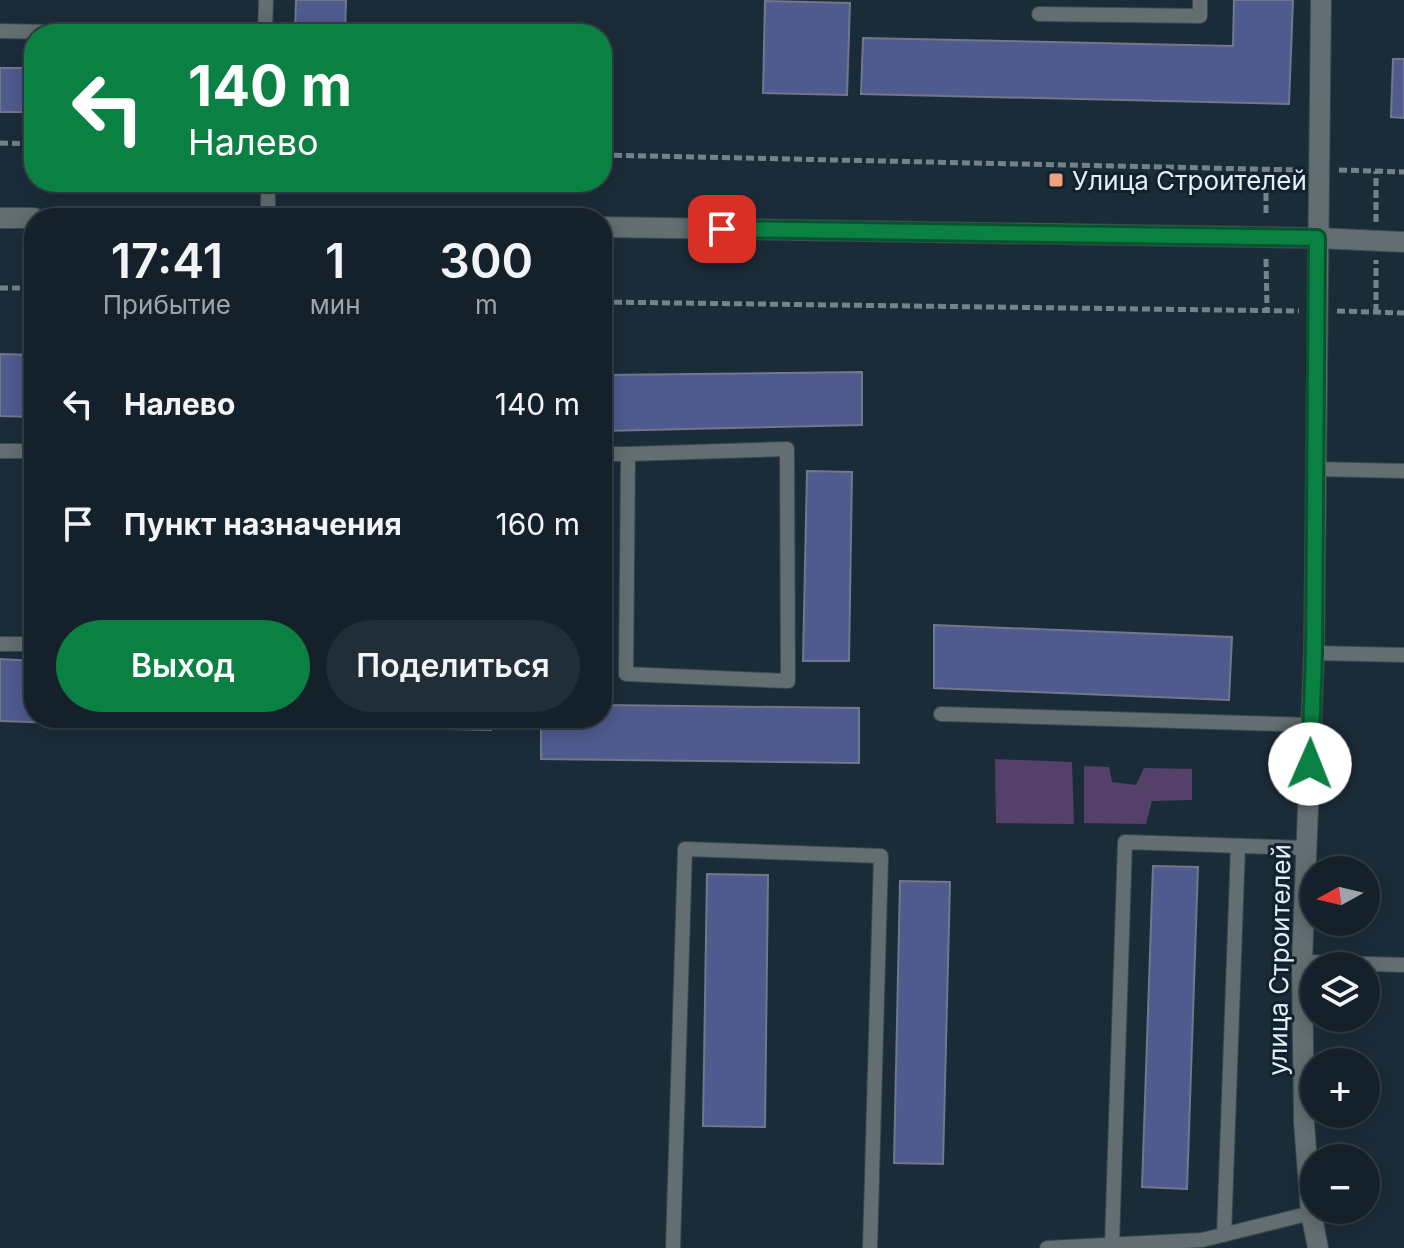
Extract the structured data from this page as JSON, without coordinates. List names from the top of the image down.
{
  "streets": {
    "street": ["улица Строителей"]
  },
  "places": {
    "transit": ["Улица Строителей"]
  },
  "north": "left",
  "page": {
    "turn": ["140 m", "Налево"],
    "eta": [
      "17:41",
      "Прибытие",
      "1",
      "мин",
      "300",
      "m"
    ],
    "list": [
      {
        "name": "Налево",
        "value": "140 m"
      },
      {
        "name": "Пункт назначения",
        "value": "160 m"
      }
    ],
    "buttons": ["Выход", "Поделиться"],
    "map_buttons": ["+", "−"]
  }
}
